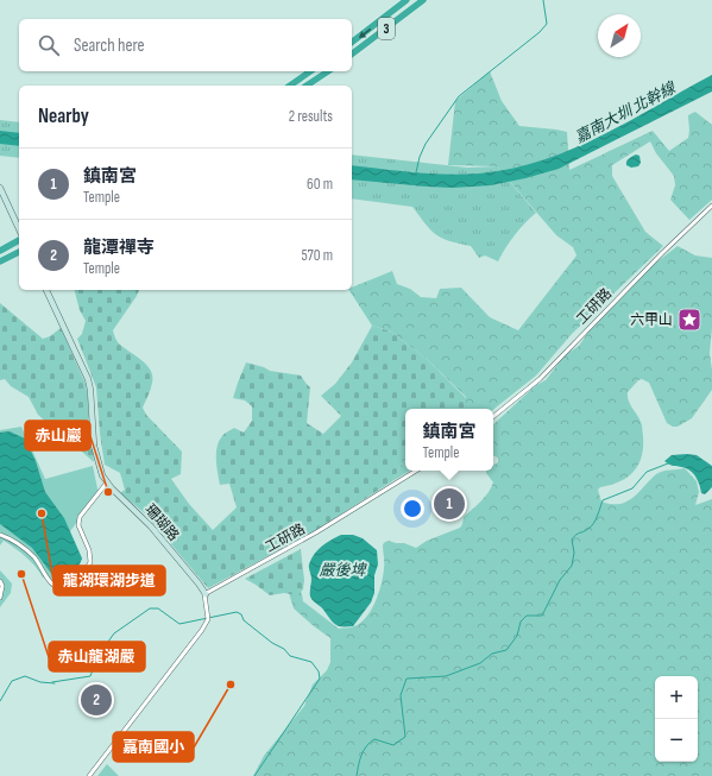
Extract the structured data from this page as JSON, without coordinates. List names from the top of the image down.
{
  "streets": {
    "highway": ["3"],
    "street": ["工研路", "珊瑚路"]
  },
  "crossings": [
    ["工研路", "珊瑚路"]
  ],
  "water": ["嘉南大圳 北幹線", "嚴後埤"],
  "places": {
    "place": ["六甲山"],
    "other": [
      "赤山巖",
      "龍湖環湖步道",
      "赤山龍湖嚴",
      "嘉南國小"
    ]
  },
  "north": "top right",
  "page": {
    "search": "Search here",
    "heading": ["Nearby", "2 results"],
    "list": [
      {
        "mark": "1",
        "name": "鎮南宮",
        "note": "Temple",
        "value": "60 m"
      },
      {
        "mark": "2",
        "name": "龍潭禪寺",
        "note": "Temple",
        "value": "570 m"
      }
    ],
    "popup": ["鎮南宮", "Temple"],
    "pins": ["1", "2"],
    "map_buttons": ["+", "−"]
  }
}
